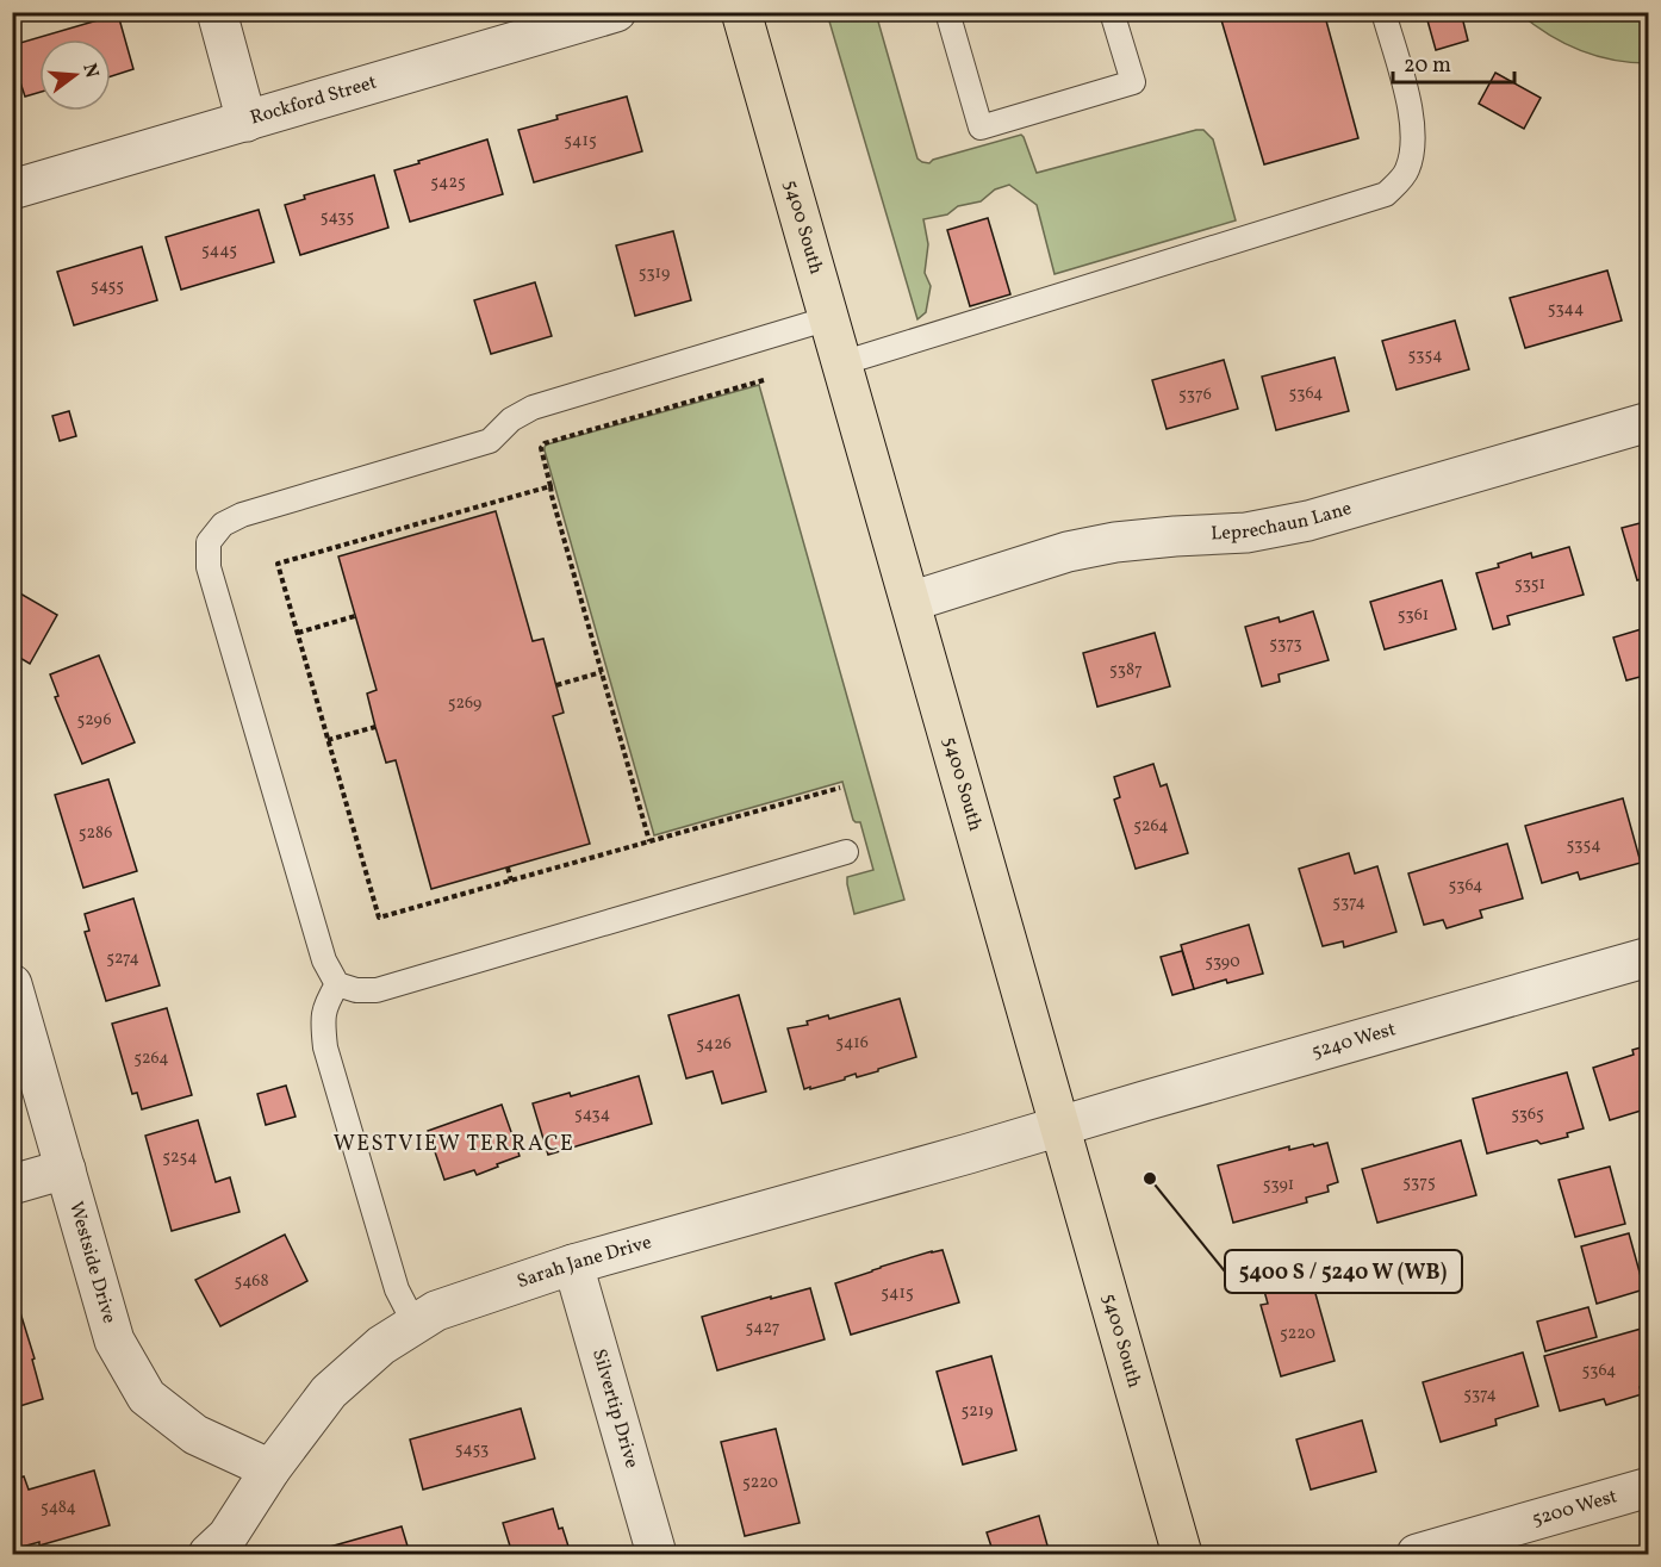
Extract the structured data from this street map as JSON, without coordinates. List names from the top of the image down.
{
  "streets": {
    "main road": ["5400 South"],
    "street": [
      "Rockford Street",
      "Leprechaun Lane",
      "5240 West",
      "Sarah Jane Drive",
      "Westside Drive",
      "Silvertip Drive",
      "5200 West"
    ]
  },
  "crossings": [
    ["5400 South", "Leprechaun Lane"],
    ["5400 South", "5240 West"],
    ["5400 South", "Sarah Jane Drive"],
    ["5240 West", "Sarah Jane Drive"],
    ["Sarah Jane Drive", "Westside Drive"],
    ["Sarah Jane Drive", "Silvertip Drive"]
  ],
  "districts": ["WESTVIEW TERRACE"],
  "places": ["5400 S / 5240 W (WB)"],
  "house_numbers": [
    "5415",
    "5425",
    "5435",
    "5445",
    "5319",
    "5455",
    "5344",
    "5354",
    "5364",
    "5376",
    "5351",
    "5361",
    "5373",
    "5387",
    "5269",
    "5296",
    "5264",
    "5286",
    "5354",
    "5364",
    "5374",
    "5274",
    "5390",
    "5416",
    "5426",
    "5264",
    "5434",
    "5365",
    "5254",
    "5375",
    "5391",
    "5468",
    "5415",
    "5427",
    "5220",
    "5364",
    "5374",
    "5219",
    "5453",
    "5220",
    "5484"
  ],
  "scale_bar": "20 m",
  "north": "right"
}
